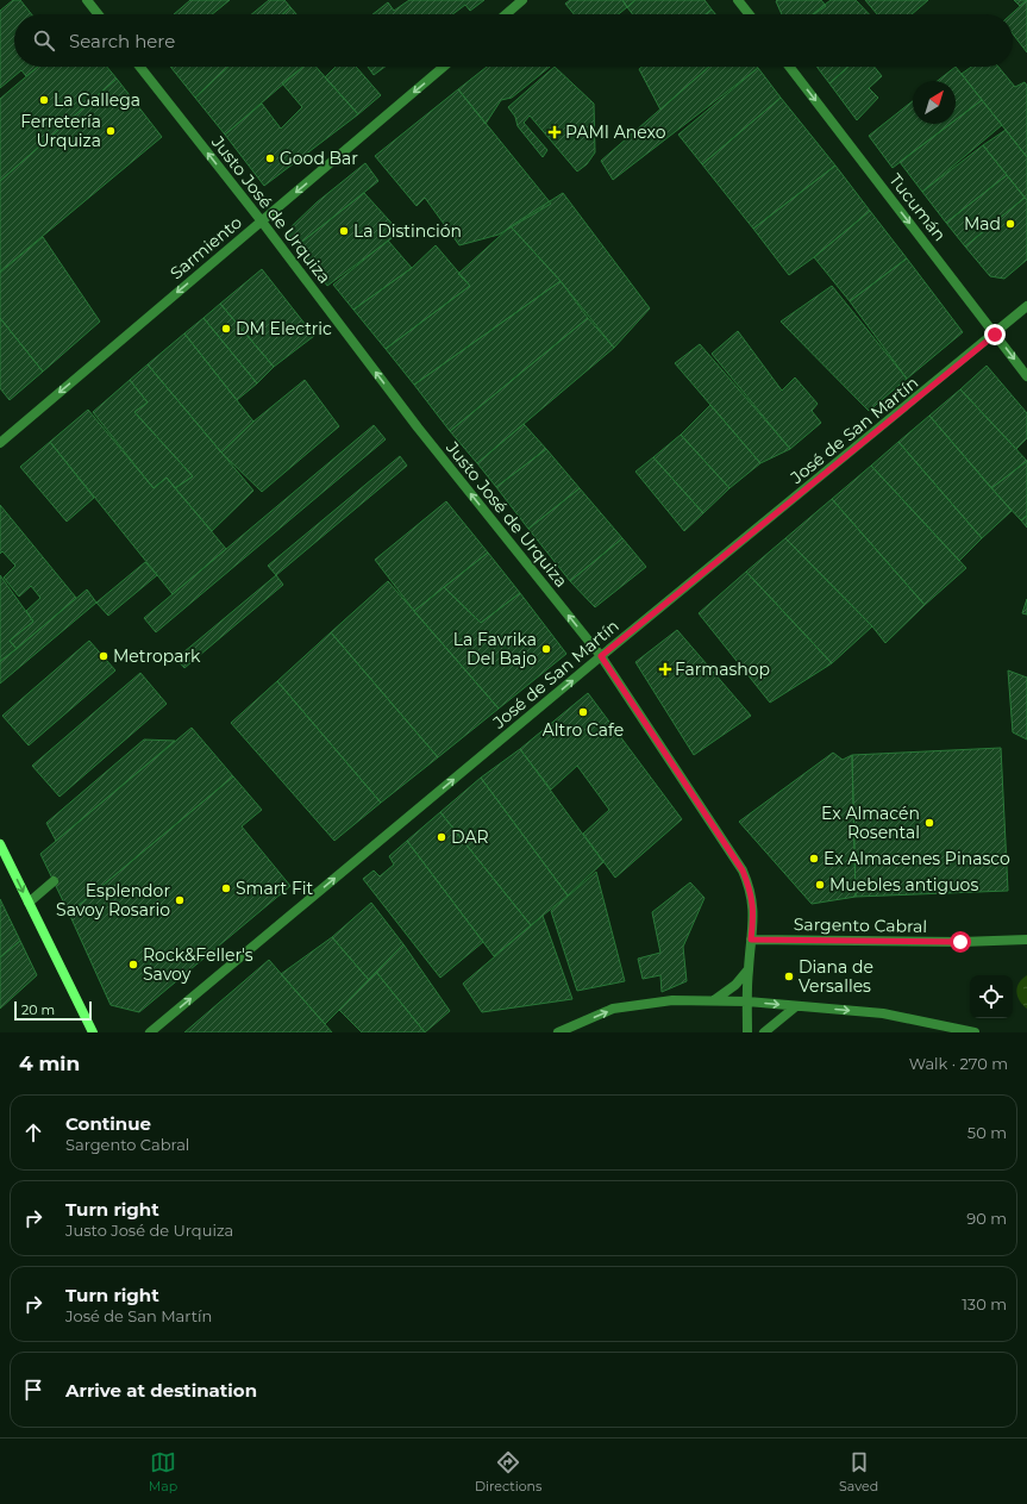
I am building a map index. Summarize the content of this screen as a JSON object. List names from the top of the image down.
{
  "streets": {
    "street": [
      "Tucumán",
      "Justo José de Urquiza",
      "Sarmiento",
      "José de San Martín",
      "Sargento Cabral"
    ]
  },
  "crossings": [
    ["Tucumán", "José de San Martín"],
    ["Justo José de Urquiza", "Sarmiento"],
    ["Justo José de Urquiza", "José de San Martín"],
    ["Justo José de Urquiza", "Sargento Cabral"]
  ],
  "one_way": [
    "Tucumán",
    "Justo José de Urquiza",
    "Sarmiento",
    "José de San Martín"
  ],
  "places": {
    "other": [
      "La Gallega",
      "Ferretería Urquiza",
      "Good Bar",
      "Mad",
      "La Distinción",
      "DM Electric",
      "La Favrika Del Bajo",
      "Metropark",
      "Altro Cafe",
      "Ex Almacén Rosental",
      "DAR",
      "Ex Almacenes Pinasco",
      "Muebles antiguos",
      "Smart Fit",
      "Esplendor Savoy Rosario",
      "Rock&Feller's Savoy",
      "Diana de Versalles"
    ],
    "health": ["PAMI Anexo", "Farmashop"]
  },
  "scale_bar": "20 m",
  "north": "top right",
  "page": {
    "search": "Search here",
    "scale": "20 m",
    "heading": ["4 min", "Walk · 270 m"],
    "list": [
      ["Continue", "Sargento Cabral", "50 m"],
      ["Turn right", "Justo José de Urquiza", "90 m"],
      ["Turn right", "José de San Martín", "130 m"],
      "Arrive at destination"
    ],
    "nav": ["Map", "Directions", "Saved"]
  }
}
